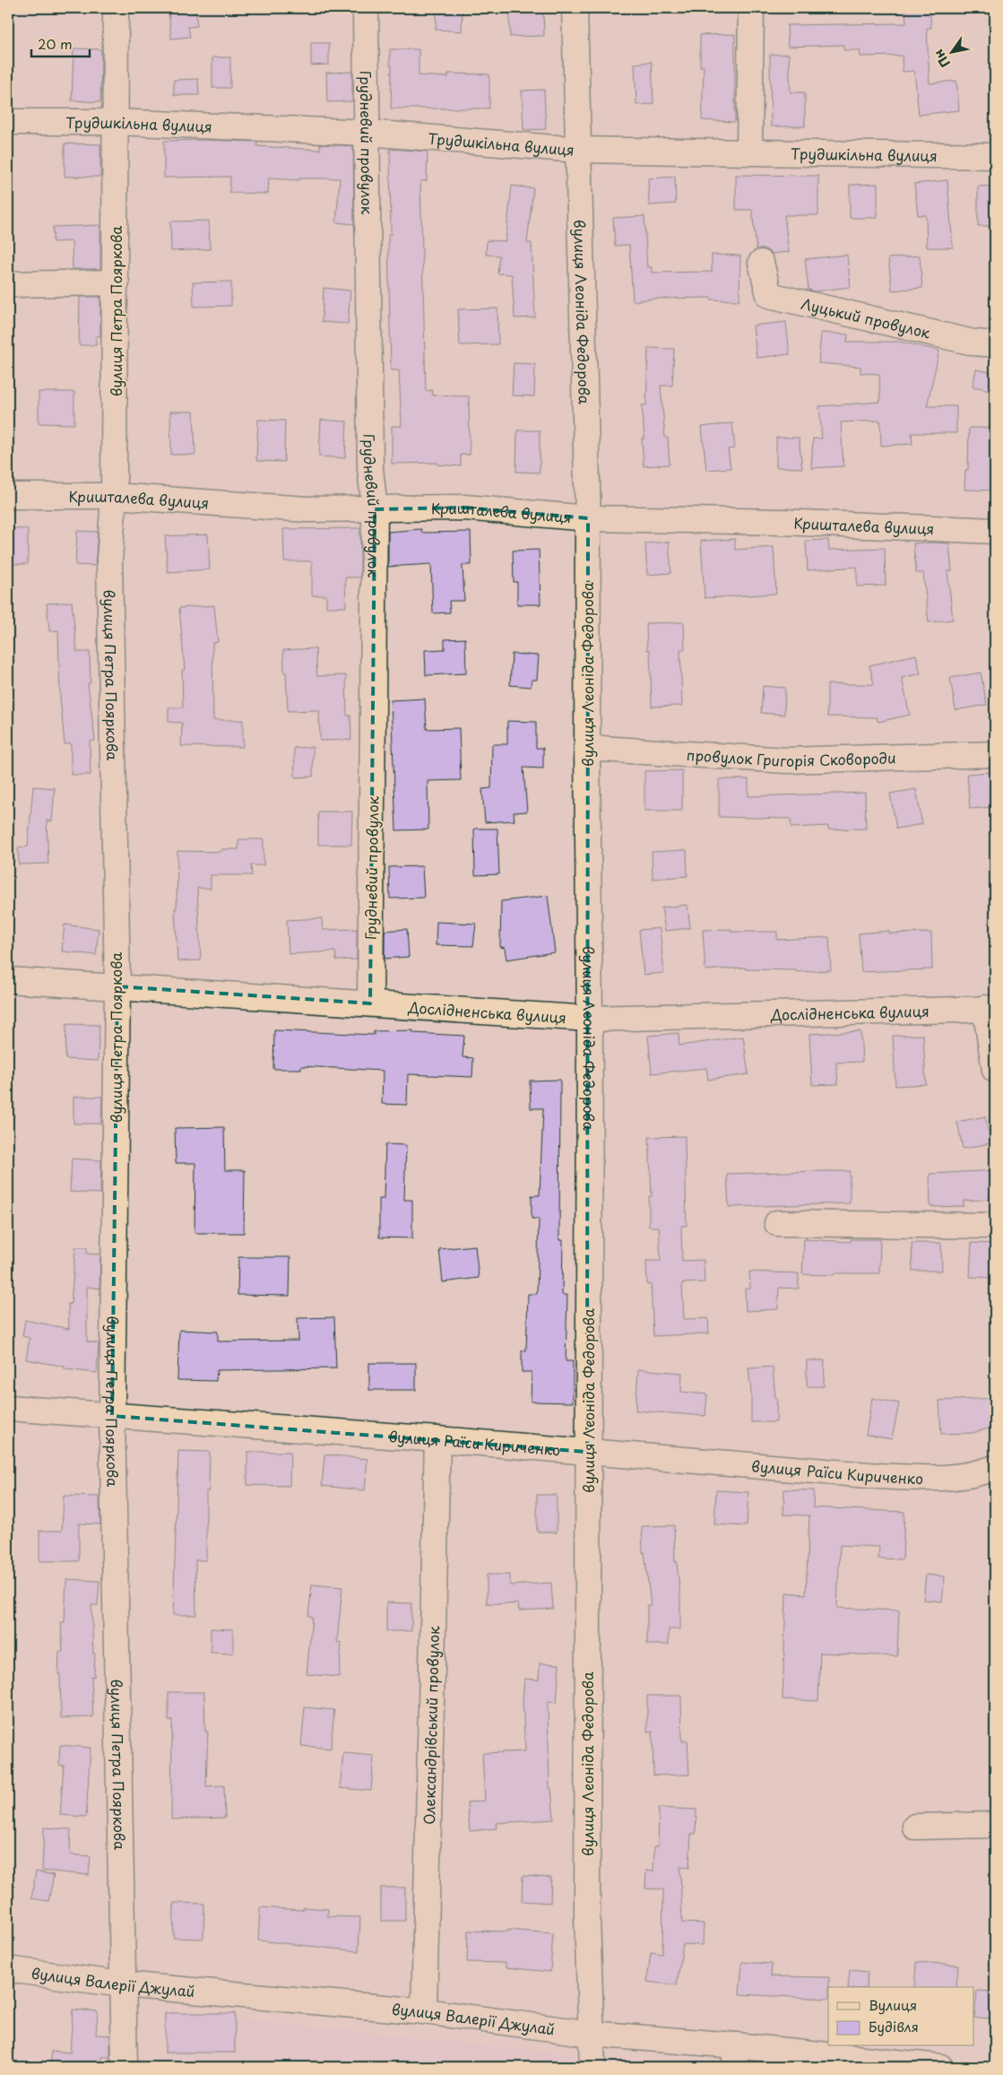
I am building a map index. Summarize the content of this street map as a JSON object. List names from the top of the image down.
{
  "streets": {
    "street": [
      "Трудшкільна вулиця",
      "Грудневий провулок",
      "вулиця Петра Пояркова",
      "вулиця Леоніда Федорова",
      "Луцький провулок",
      "Кришталева вулиця",
      "провулок Григорія Сковороди",
      "Дослідненська вулиця",
      "вулиця Раїси Кириченко",
      "Олександрівський провулок",
      "вулиця Валерії Джулай"
    ]
  },
  "crossings": [
    ["Трудшкільна вулиця", "Грудневий провулок"],
    ["Трудшкільна вулиця", "вулиця Петра Пояркова"],
    ["Трудшкільна вулиця", "вулиця Леоніда Федорова"],
    ["Грудневий провулок", "Кришталева вулиця"],
    ["Грудневий провулок", "Дослідненська вулиця"],
    ["вулиця Петра Пояркова", "Кришталева вулиця"],
    ["вулиця Петра Пояркова", "Дослідненська вулиця"],
    ["вулиця Петра Пояркова", "вулиця Раїси Кириченко"],
    ["вулиця Петра Пояркова", "вулиця Валерії Джулай"],
    ["вулиця Леоніда Федорова", "Кришталева вулиця"],
    ["вулиця Леоніда Федорова", "провулок Григорія Сковороди"],
    ["вулиця Леоніда Федорова", "Дослідненська вулиця"],
    ["вулиця Леоніда Федорова", "вулиця Раїси Кириченко"],
    ["вулиця Леоніда Федорова", "вулиця Валерії Джулай"],
    ["вулиця Раїси Кириченко", "Олександрівський провулок"],
    ["Олександрівський провулок", "вулиця Валерії Джулай"]
  ],
  "legend": ["Вулиця", "Будівля"],
  "scale_bar": "20 m",
  "north": "bottom left"
}
